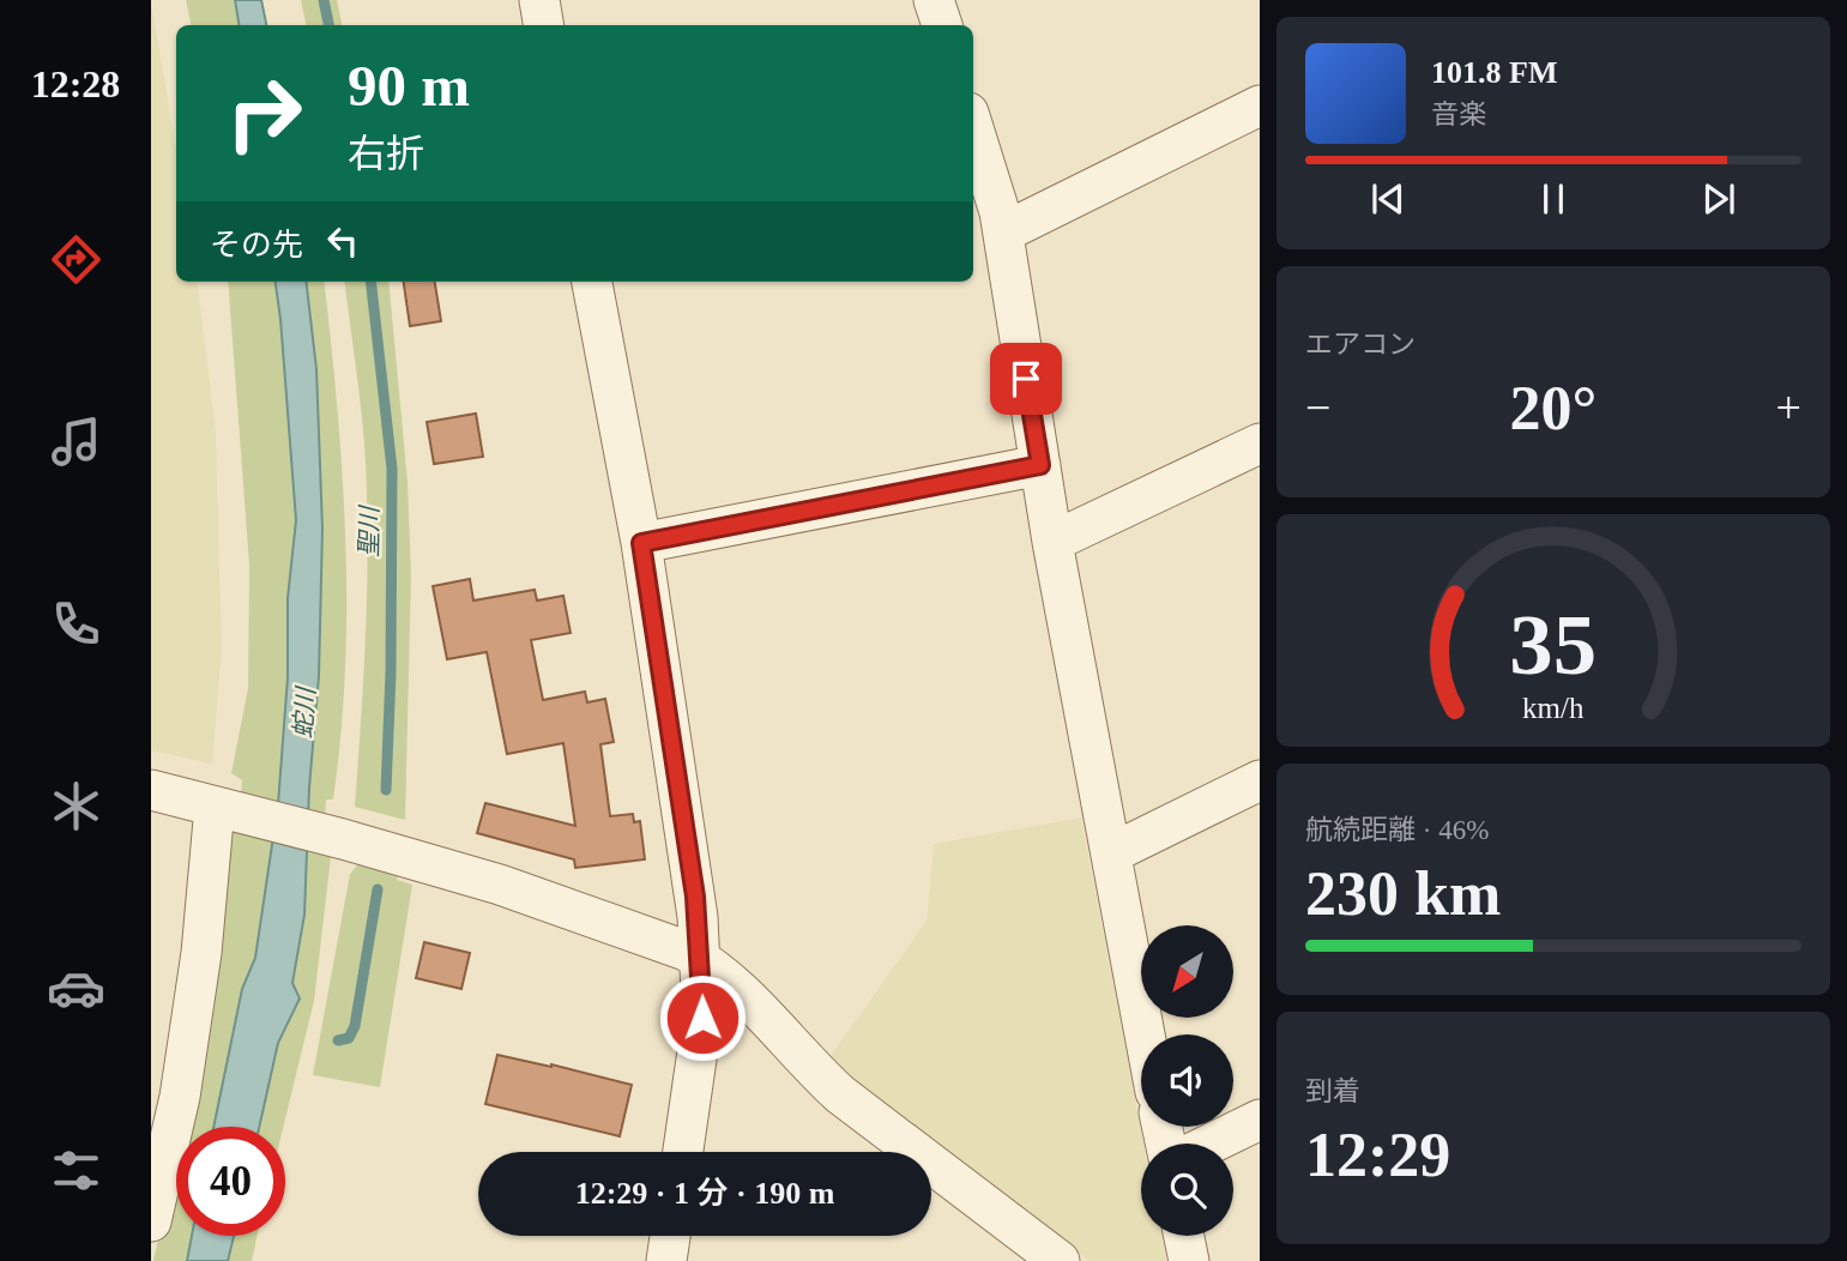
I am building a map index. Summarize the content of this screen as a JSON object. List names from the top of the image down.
{
  "water": ["聖川", "蛇川"],
  "north": "bottom left",
  "page": {
    "tabs": "12:28",
    "turn": ["90 m", "右折"],
    "song": ["101.8 FM", "音楽"],
    "then": "その先",
    "tile": [
      "エアコン",
      ["航続距離 · 46%", "230 km"],
      ["到着", "12:29"]
    ],
    "heat": ["−", "20°", "+"],
    "limit": "40",
    "trip": "12:29 · 1 分 · 190 m",
    "gauge": ["35", "km/h"]
  }
}
